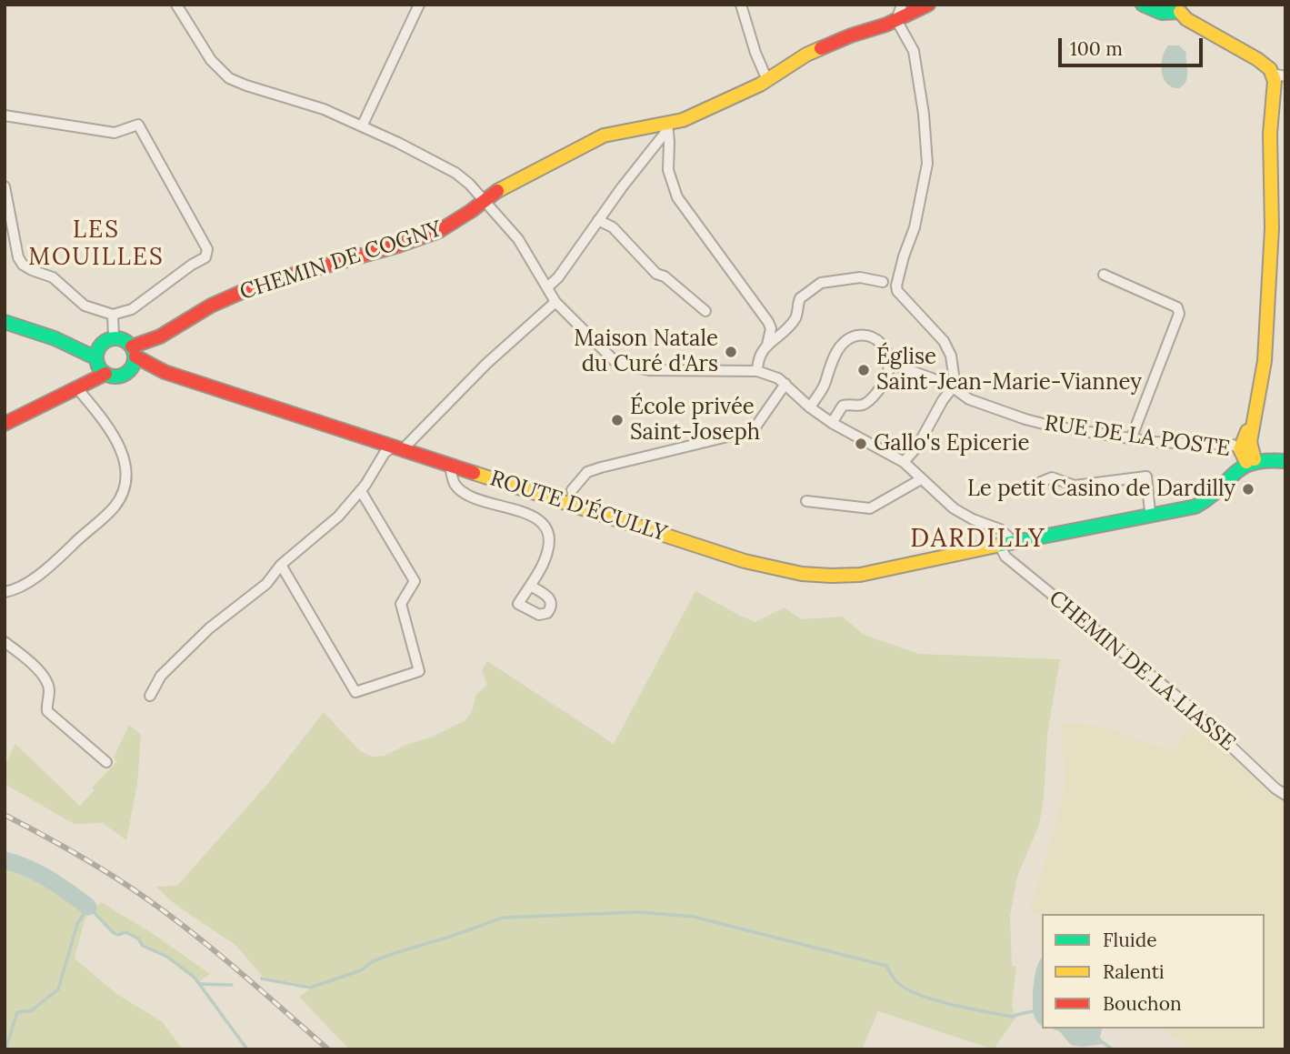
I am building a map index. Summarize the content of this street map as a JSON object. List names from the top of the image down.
{
  "streets": {
    "street": [
      "CHEMIN DE COGNY",
      "RUE DE LA POSTE",
      "ROUTE D'ÉCULLY",
      "CHEMIN DE LA LIASSE"
    ]
  },
  "crossings": [
    ["CHEMIN DE COGNY", "ROUTE D'ÉCULLY"],
    ["ROUTE D'ÉCULLY", "CHEMIN DE LA LIASSE"]
  ],
  "districts": ["LES MOUILLES", "DARDILLY"],
  "places": [
    "Maison Natale du Curé d'Ars",
    "Église Saint-Jean-Marie-Vianney",
    "École privée Saint-Joseph",
    "Gallo's Epicerie",
    "Le petit Casino de Dardilly"
  ],
  "legend": ["Fluide", "Ralenti", "Bouchon"],
  "scale_bar": "100 m"
}
